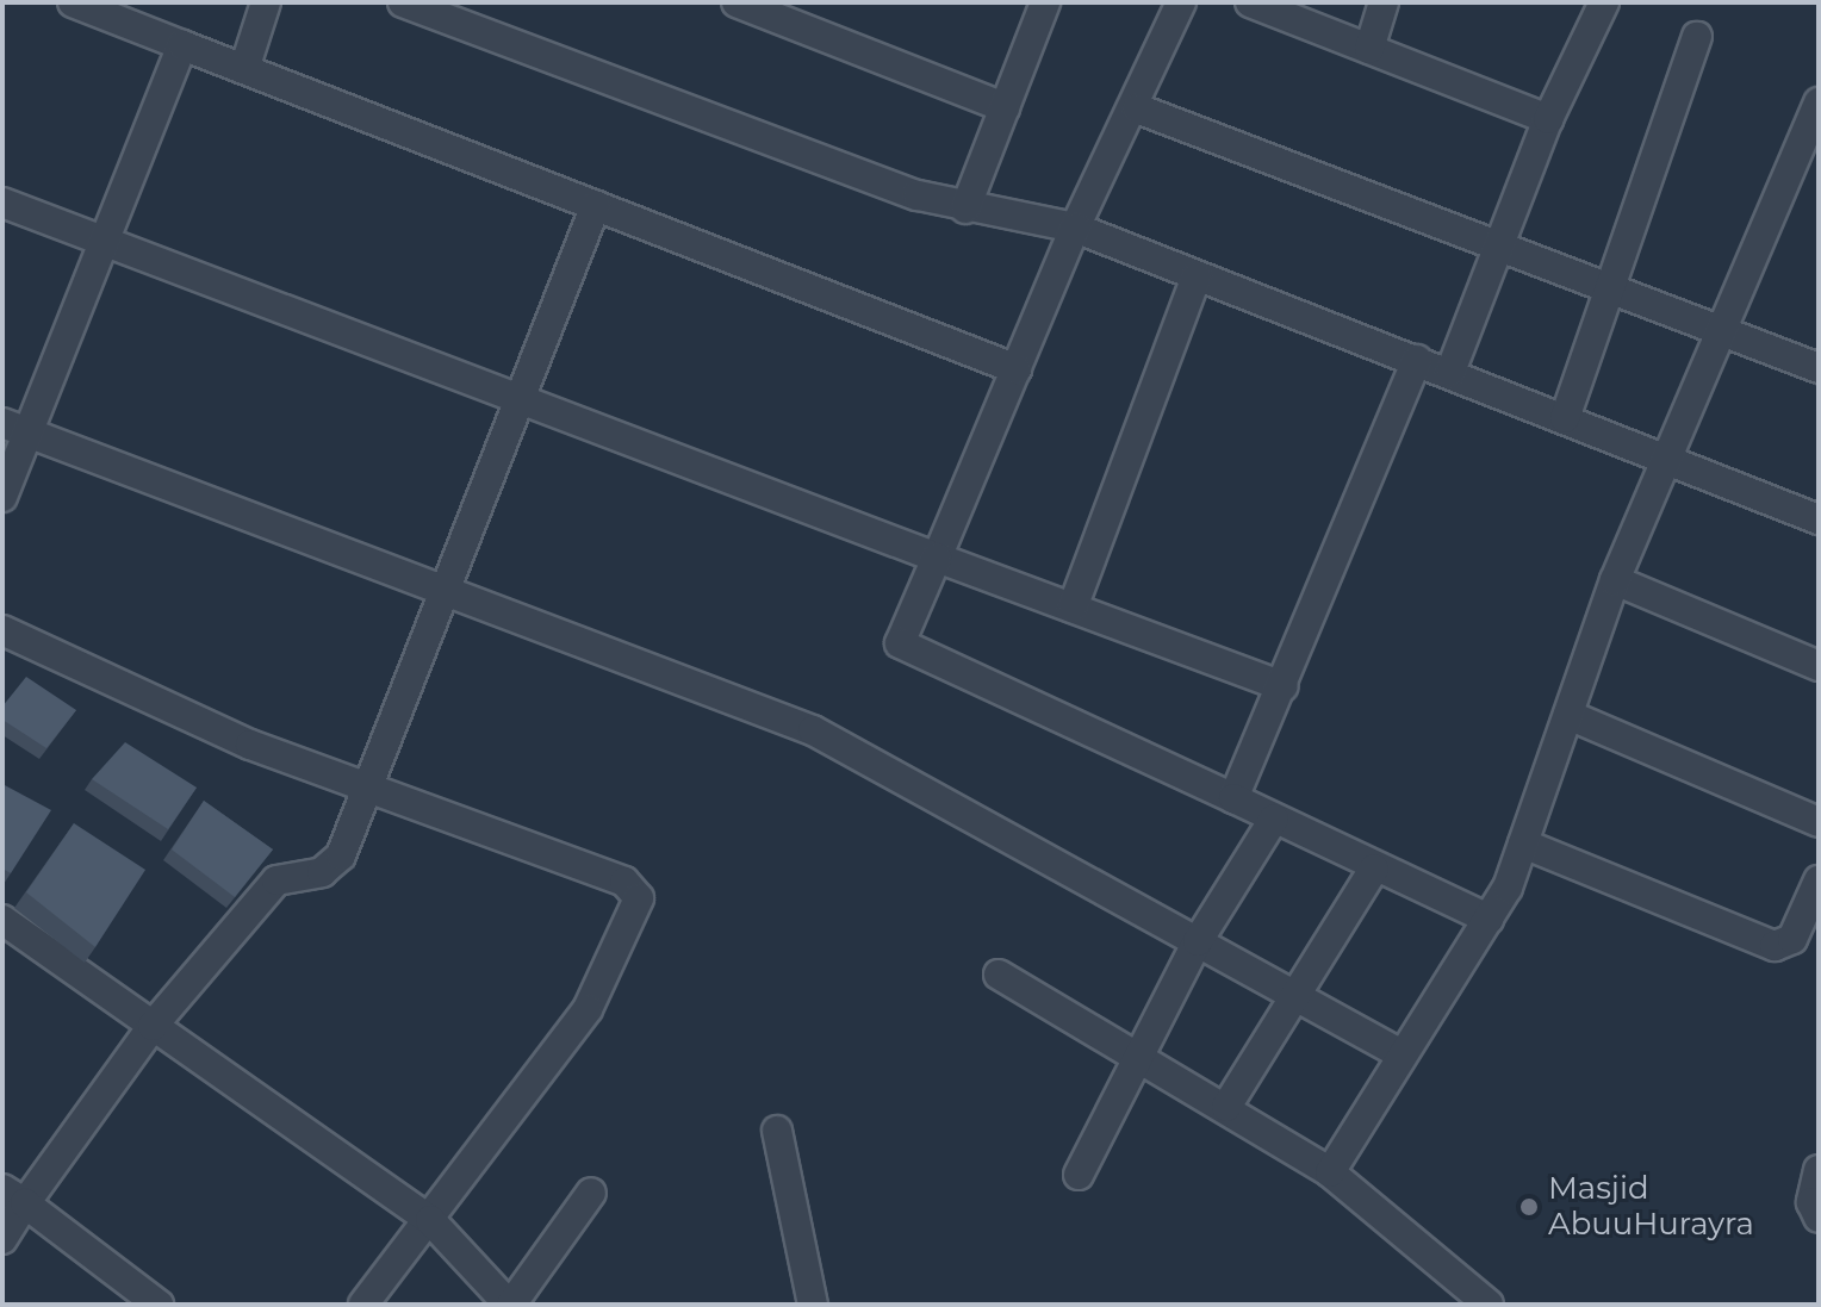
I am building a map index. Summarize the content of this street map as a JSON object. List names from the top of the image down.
{
  "places": ["Masjid AbuuHurayra"]
}
